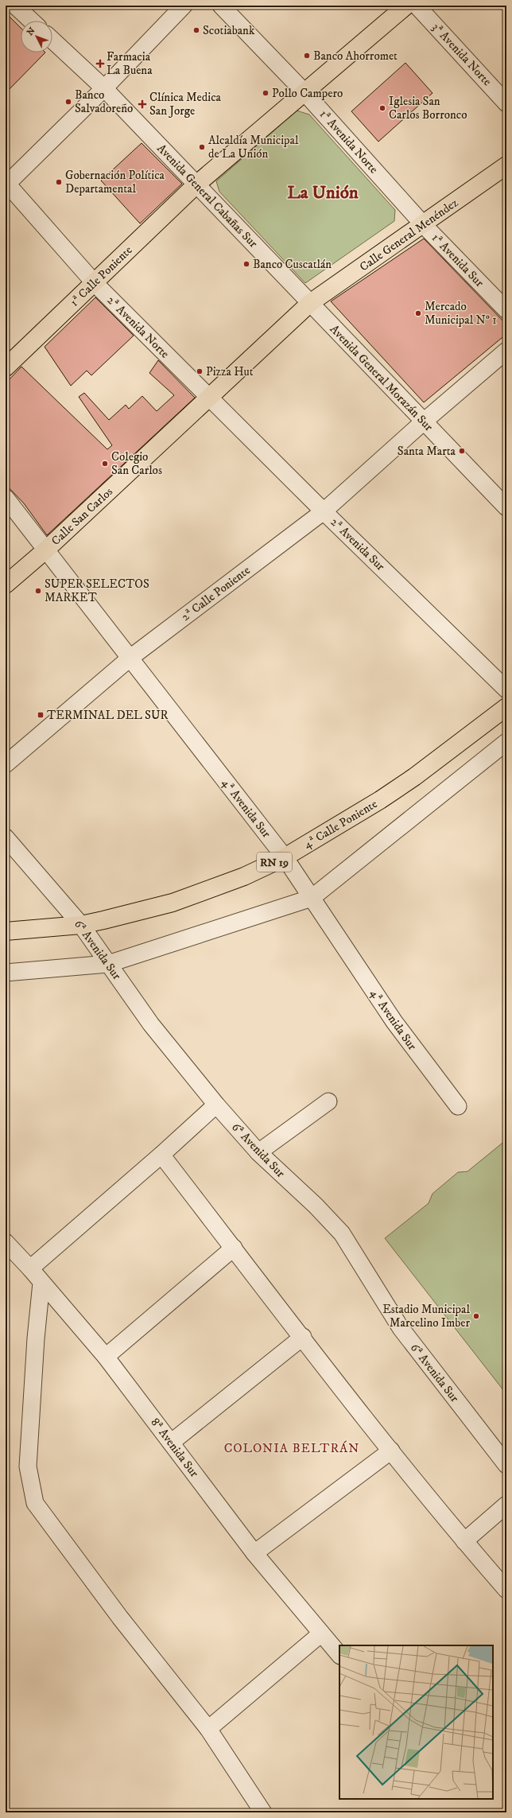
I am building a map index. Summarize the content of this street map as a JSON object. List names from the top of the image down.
{
  "streets": {
    "main road": [
      "Calle General Menéndez",
      "1ª Calle Poniente",
      "Calle San Carlos",
      "4ª Calle Poniente",
      "RN 19"
    ],
    "street": [
      "3ª Avenida Norte",
      "1ª Avenida Norte",
      "Avenida General Cabañas Sur",
      "1ª Avenida Sur",
      "2ª Avenida Norte",
      "Avenida General Morazán Sur",
      "2ª Avenida Sur",
      "2ª Calle Poniente",
      "4ª Avenida Sur",
      "6ª Avenida Sur",
      "8ª Avenida Sur"
    ]
  },
  "crossings": [
    ["1ª Avenida Norte", "Calle General Menéndez"],
    ["1ª Avenida Norte", "1ª Avenida Sur"],
    ["1ª Avenida Norte", "1ª Calle Poniente"],
    ["Avenida General Cabañas Sur", "Calle General Menéndez"],
    ["Avenida General Cabañas Sur", "1ª Calle Poniente"],
    ["Avenida General Cabañas Sur", "Avenida General Morazán Sur"],
    ["Avenida General Cabañas Sur", "Calle San Carlos"],
    ["Calle General Menéndez", "1ª Avenida Sur"],
    ["Calle General Menéndez", "Avenida General Morazán Sur"],
    ["Calle General Menéndez", "Calle San Carlos"],
    ["1ª Calle Poniente", "2ª Avenida Norte"],
    ["2ª Avenida Norte", "Calle San Carlos"],
    ["2ª Avenida Norte", "2ª Avenida Sur"],
    ["Avenida General Morazán Sur", "Calle San Carlos"],
    ["Avenida General Morazán Sur", "2ª Calle Poniente"],
    ["Calle San Carlos", "2ª Avenida Sur"],
    ["Calle San Carlos", "4ª Avenida Sur"],
    ["2ª Avenida Sur", "2ª Calle Poniente"],
    ["2ª Calle Poniente", "4ª Avenida Sur"],
    ["4ª Avenida Sur", "4ª Calle Poniente"],
    ["4ª Calle Poniente", "6ª Avenida Sur"]
  ],
  "districts": ["La Unión", "COLONIA BELTRÁN"],
  "places": {
    "other": [
      "Scotiabank",
      "Banco Ahorromet",
      "Pollo Campero",
      "Banco Salvadoreño",
      "Iglesia San Carlos Borronco",
      "Alcaldía Municipal de La Unión",
      "Gobernación Política Departamental",
      "Banco Cuscatlán",
      "Mercado Municipal Nº 1",
      "Pizza Hut",
      "Santa Marta",
      "Colegio San Carlos",
      "SUPER SELECTOS MARKET",
      "Estadio Municipal Marcelino Imber"
    ],
    "health": ["Farmacia La Buena", "Clínica Medica San Jorge"],
    "transit": ["TERMINAL DEL SUR"]
  },
  "north": "top left"
}
